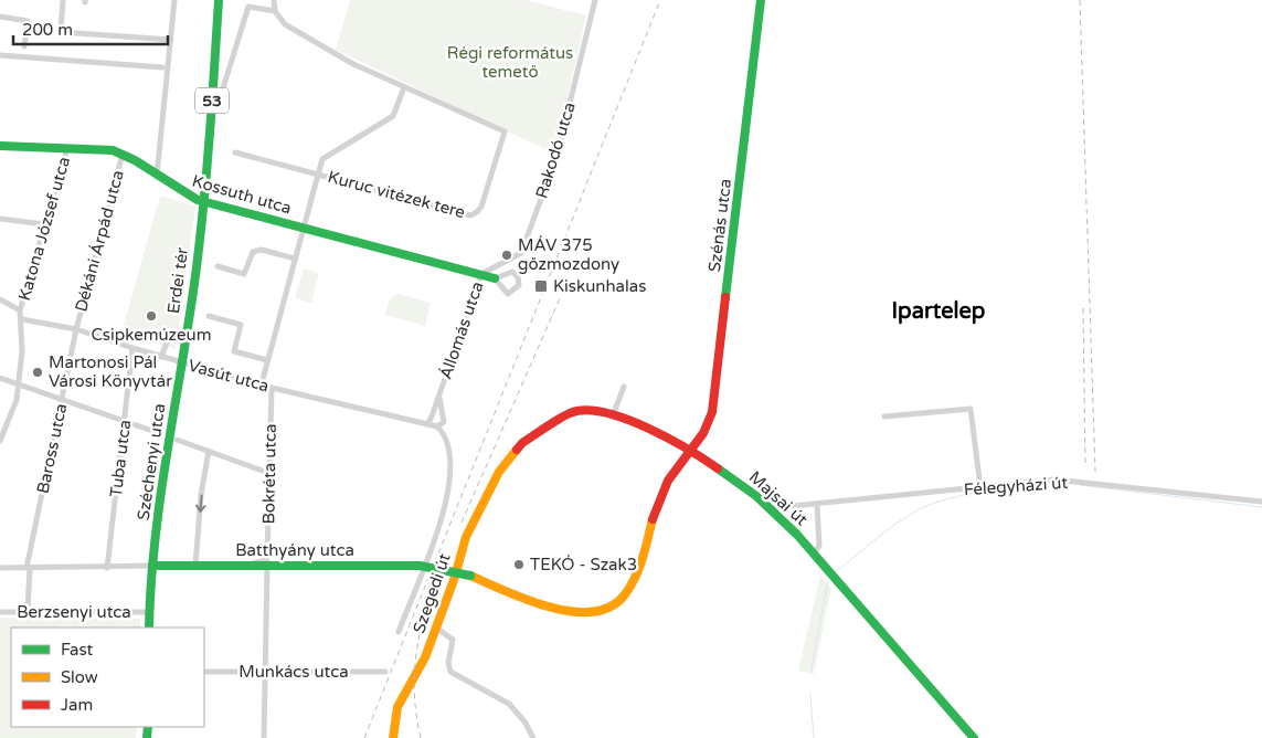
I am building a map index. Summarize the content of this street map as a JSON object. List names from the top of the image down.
{
  "streets": {
    "main road": [
      "53",
      "Kossuth utca",
      "Szénás utca",
      "Erdei tér",
      "Széchenyi utca",
      "Majsai út",
      "Batthyány utca",
      "Szegedi út"
    ],
    "street": [
      "Rakodó utca",
      "Kuruc vitézek tere",
      "Katona József utca",
      "Dékáni Árpád utca",
      "Állomás utca",
      "Vasút utca",
      "Baross utca",
      "Tuba utca",
      "Bokréta utca",
      "Félegyházi út",
      "Berzsenyi utca",
      "Munkács utca"
    ]
  },
  "crossings": [
    ["53", "Kossuth utca"],
    ["53", "Erdei tér"],
    ["53", "Széchenyi utca"],
    ["53", "Batthyány utca"],
    ["53", "Berzsenyi utca"],
    ["Rakodó utca", "Kossuth utca"],
    ["Rakodó utca", "Állomás utca"],
    ["Kossuth utca", "Kuruc vitézek tere"],
    ["Kossuth utca", "Katona József utca"],
    ["Kossuth utca", "Dékáni Árpád utca"],
    ["Kossuth utca", "Erdei tér"],
    ["Kossuth utca", "Állomás utca"],
    ["Szénás utca", "Majsai út"],
    ["Dékáni Árpád utca", "Vasút utca"],
    ["Dékáni Árpád utca", "Baross utca"],
    ["Erdei tér", "Vasút utca"],
    ["Erdei tér", "Széchenyi utca"],
    ["Állomás utca", "Vasút utca"],
    ["Vasút utca", "Baross utca"],
    ["Vasút utca", "Tuba utca"],
    ["Vasút utca", "Széchenyi utca"],
    ["Vasút utca", "Bokréta utca"],
    ["Baross utca", "Batthyány utca"],
    ["Baross utca", "Berzsenyi utca"],
    ["Tuba utca", "Batthyány utca"],
    ["Széchenyi utca", "Batthyány utca"],
    ["Bokréta utca", "Batthyány utca"],
    ["Bokréta utca", "Munkács utca"],
    ["Félegyházi út", "Majsai út"],
    ["Majsai út", "Szegedi út"]
  ],
  "districts": ["Ipartelep"],
  "parks": ["Régi református temető"],
  "places": {
    "other": [
      "MÁV 375 gőzmozdony",
      "Csipkemúzeum",
      "Martonosi Pál Városi Könyvtár",
      "TEKÓ - Szak3"
    ],
    "transit": ["Kiskunhalas"]
  },
  "legend": ["Fast", "Slow", "Jam"],
  "scale_bar": "200 m"
}
